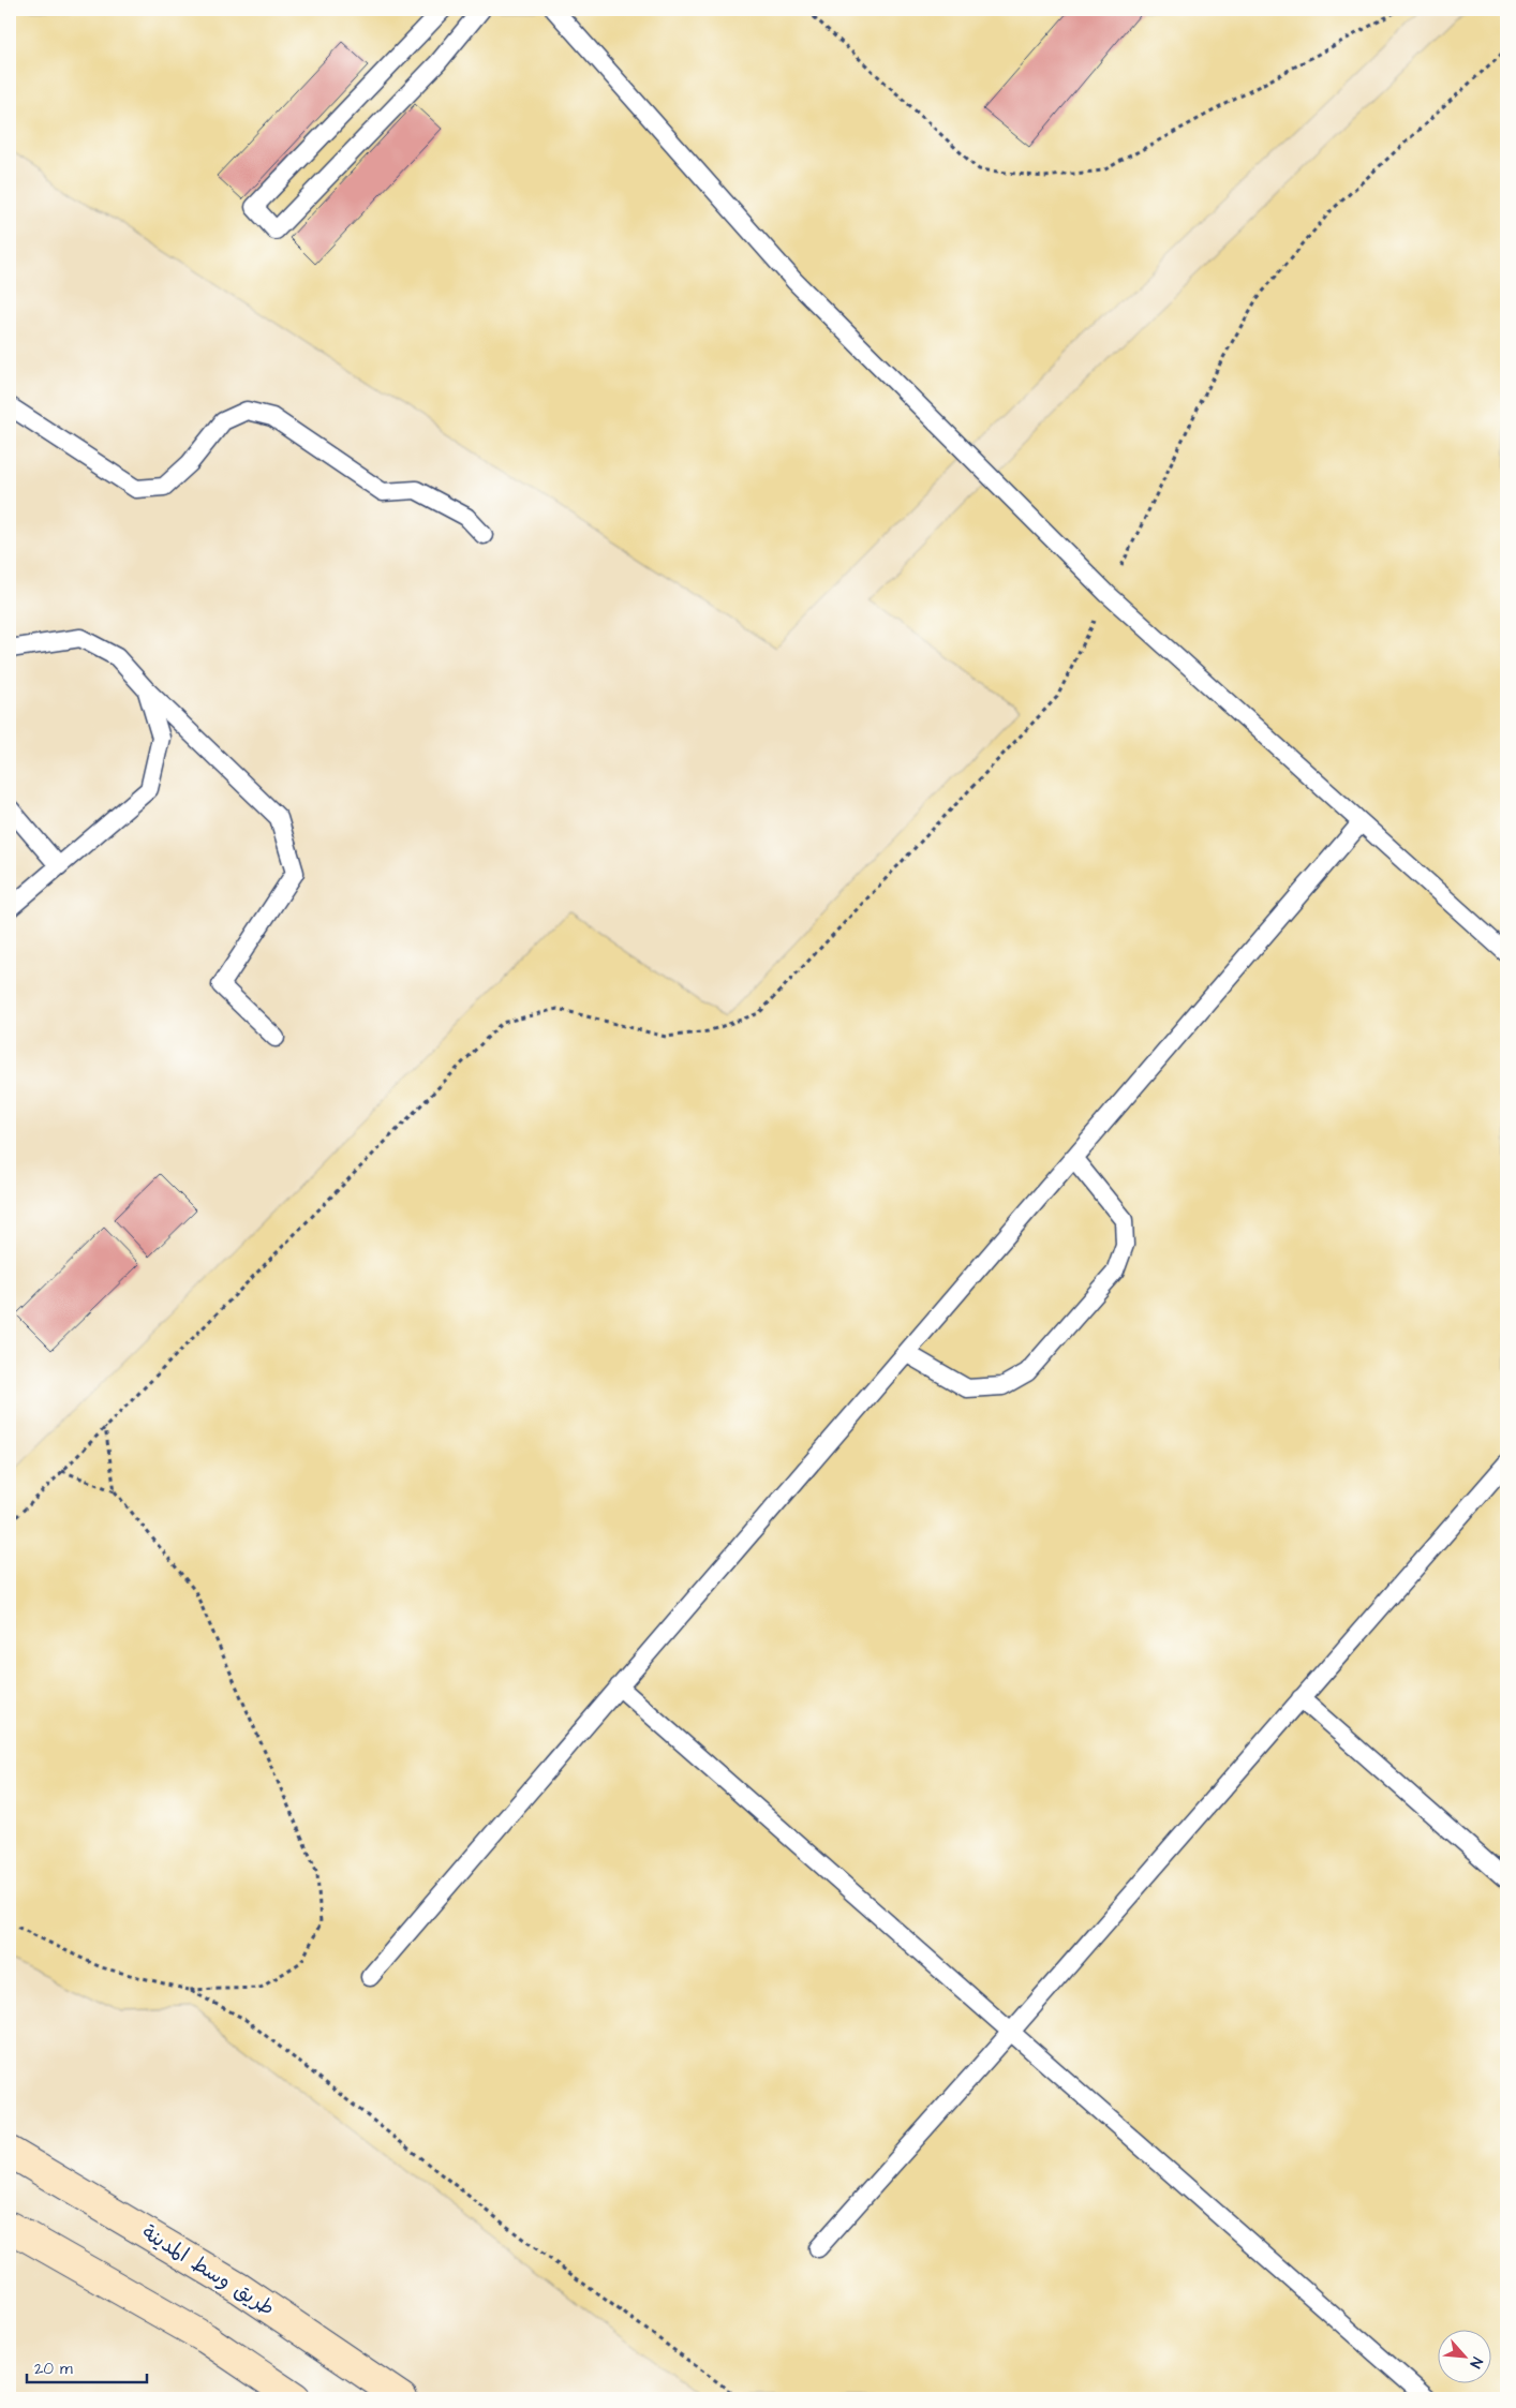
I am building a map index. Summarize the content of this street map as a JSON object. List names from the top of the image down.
{
  "streets": {
    "main road": ["طريق وسط المدينة"]
  },
  "scale_bar": "20 m",
  "north": "bottom right"
}
